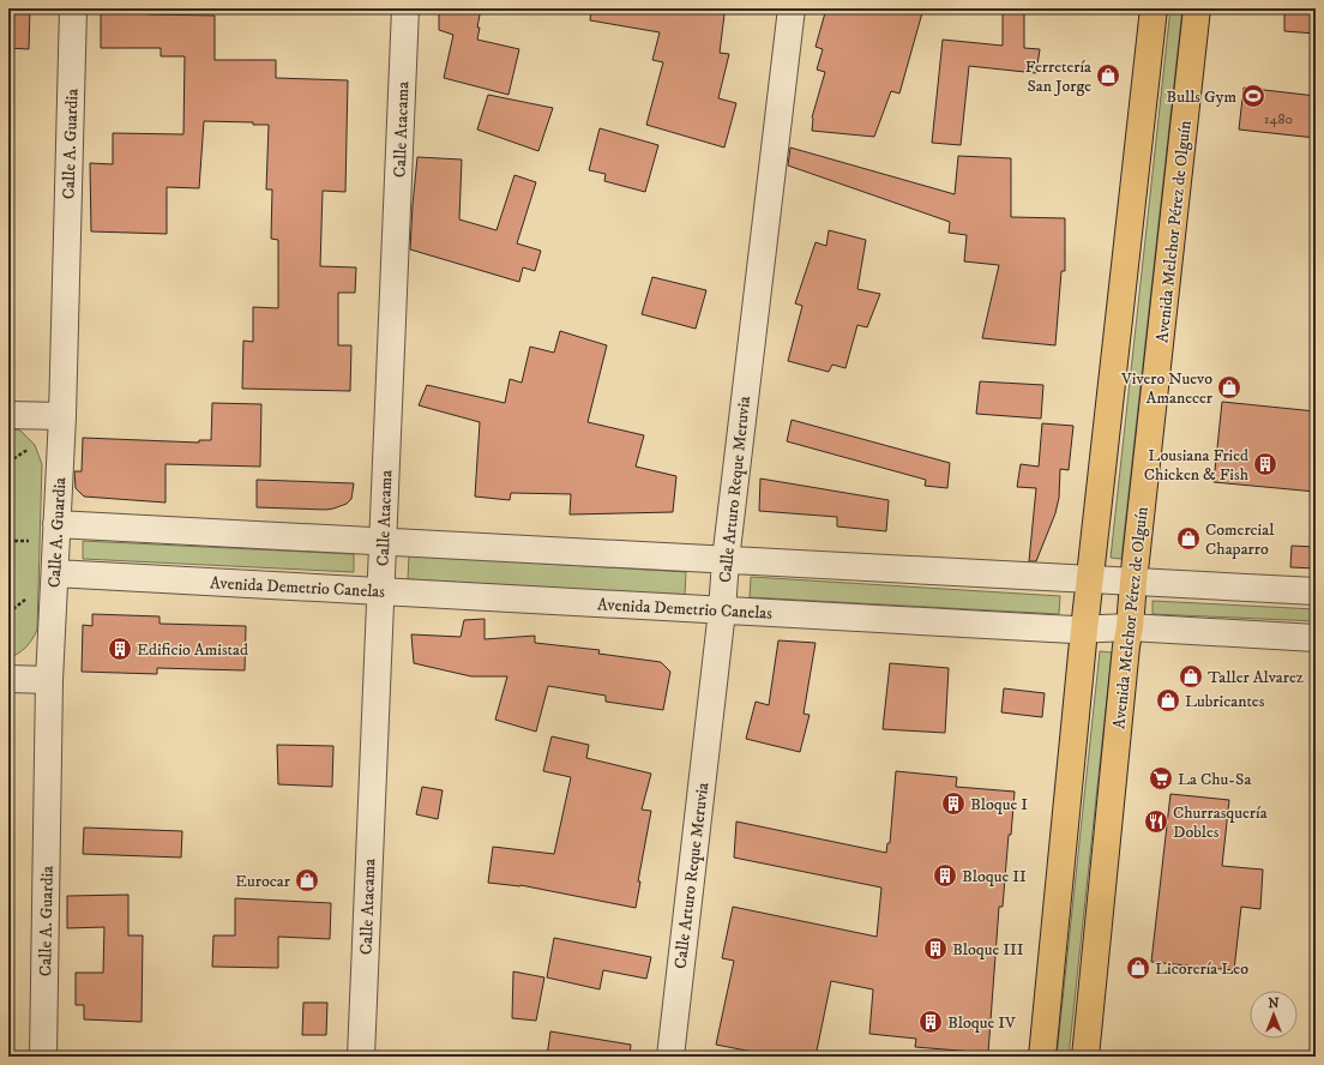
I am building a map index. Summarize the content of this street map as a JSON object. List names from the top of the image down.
{
  "streets": {
    "highway": ["Avenida Melchor Pérez de Olguín"],
    "street": [
      "Calle Atacama",
      "Calle A. Guardia",
      "Calle Arturo Reque Meruvia",
      "Avenida Demetrio Canelas"
    ]
  },
  "crossings": [
    ["Calle Atacama", "Avenida Demetrio Canelas"],
    ["Calle A. Guardia", "Avenida Demetrio Canelas"],
    ["Avenida Melchor Pérez de Olguín", "Avenida Demetrio Canelas"],
    ["Calle Arturo Reque Meruvia", "Avenida Demetrio Canelas"]
  ],
  "places": {
    "shop": [
      "Ferretería San Jorge",
      "Vivero Nuevo Amanecer",
      "Comercial Chaparro",
      "Taller Alvarez",
      "Lubricantes",
      "Eurocar",
      "Licorería Leo"
    ],
    "sports": ["Bulls Gym"],
    "building": [
      "Lousiana Fried Chicken & Fish",
      "Edificio Amistad",
      "Bloque I",
      "Bloque II",
      "Bloque III",
      "Bloque IV"
    ],
    "supermarket": ["La Chu-Sa"],
    "restaurant": ["Churrasquería Dobles"]
  },
  "house_numbers": ["1480"],
  "north": "top"
}
